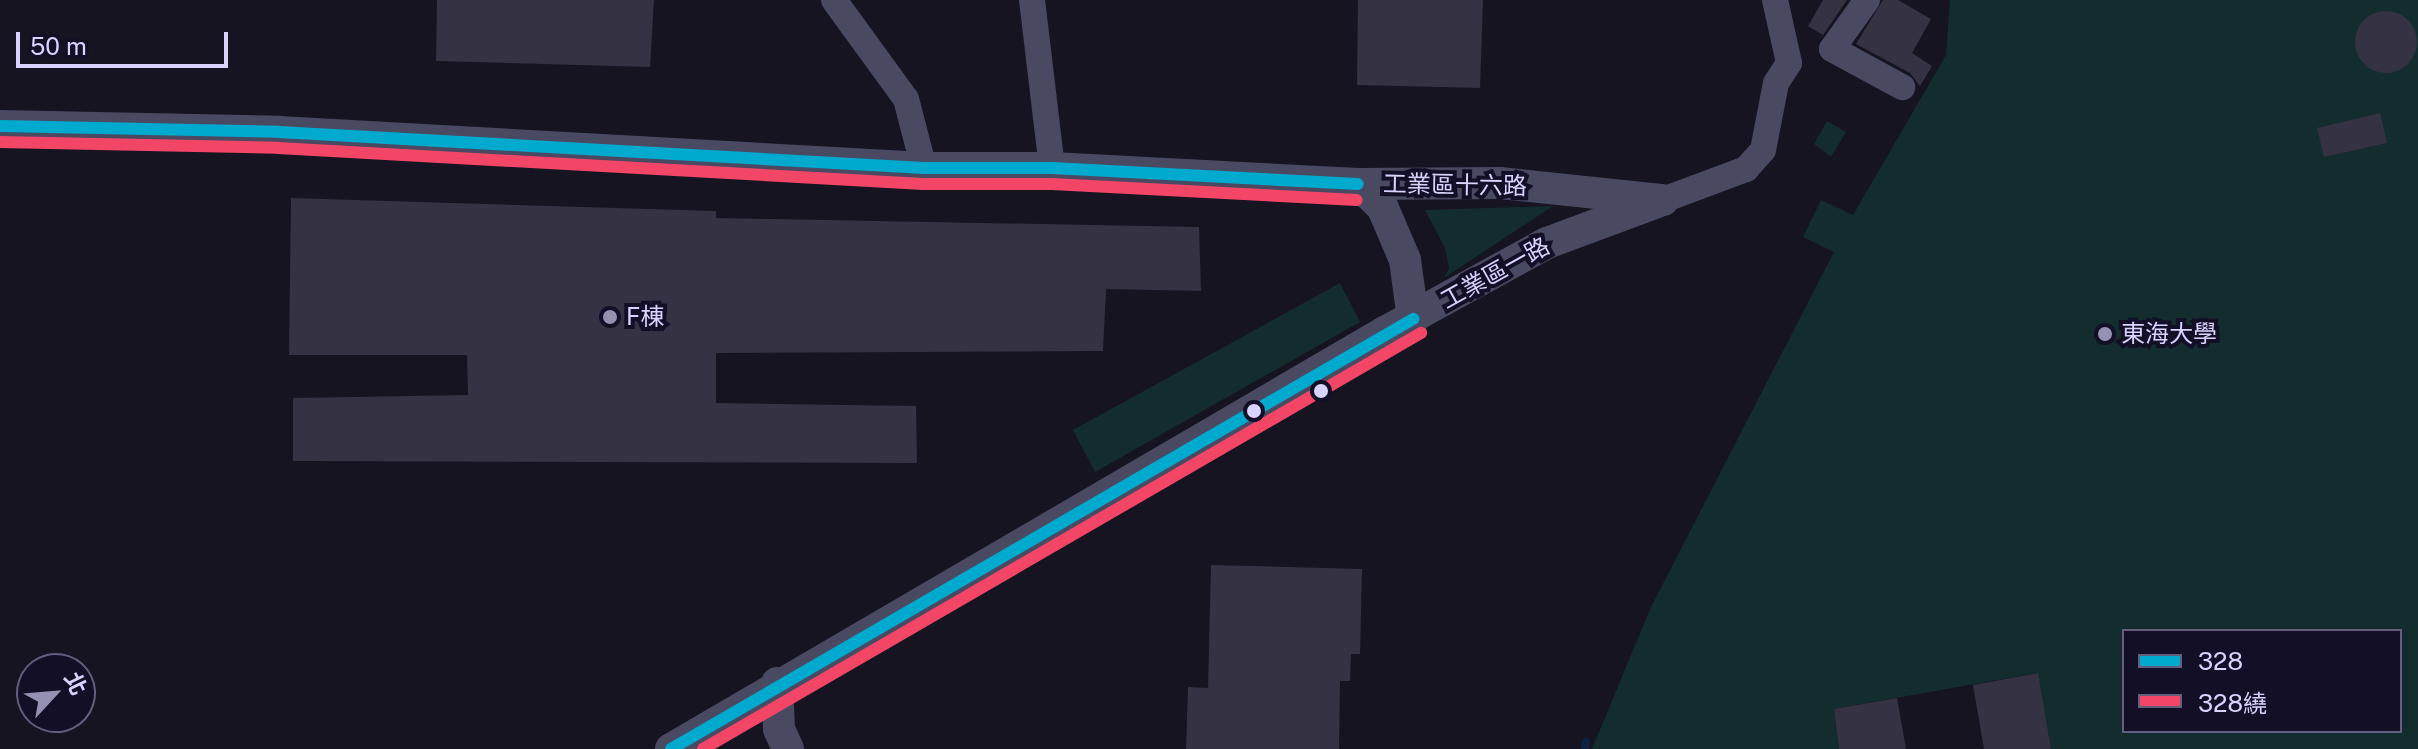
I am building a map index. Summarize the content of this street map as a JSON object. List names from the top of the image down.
{
  "streets": {
    "street": ["工業區十六路", "工業區一路"]
  },
  "crossings": [
    ["工業區十六路", "工業區一路"]
  ],
  "places": ["F棟", "東海大學"],
  "lines": ["transit line 328", "transit line 328繞"],
  "legend": ["328", "328繞"],
  "scale_bar": "50 m",
  "north": "top right"
}
